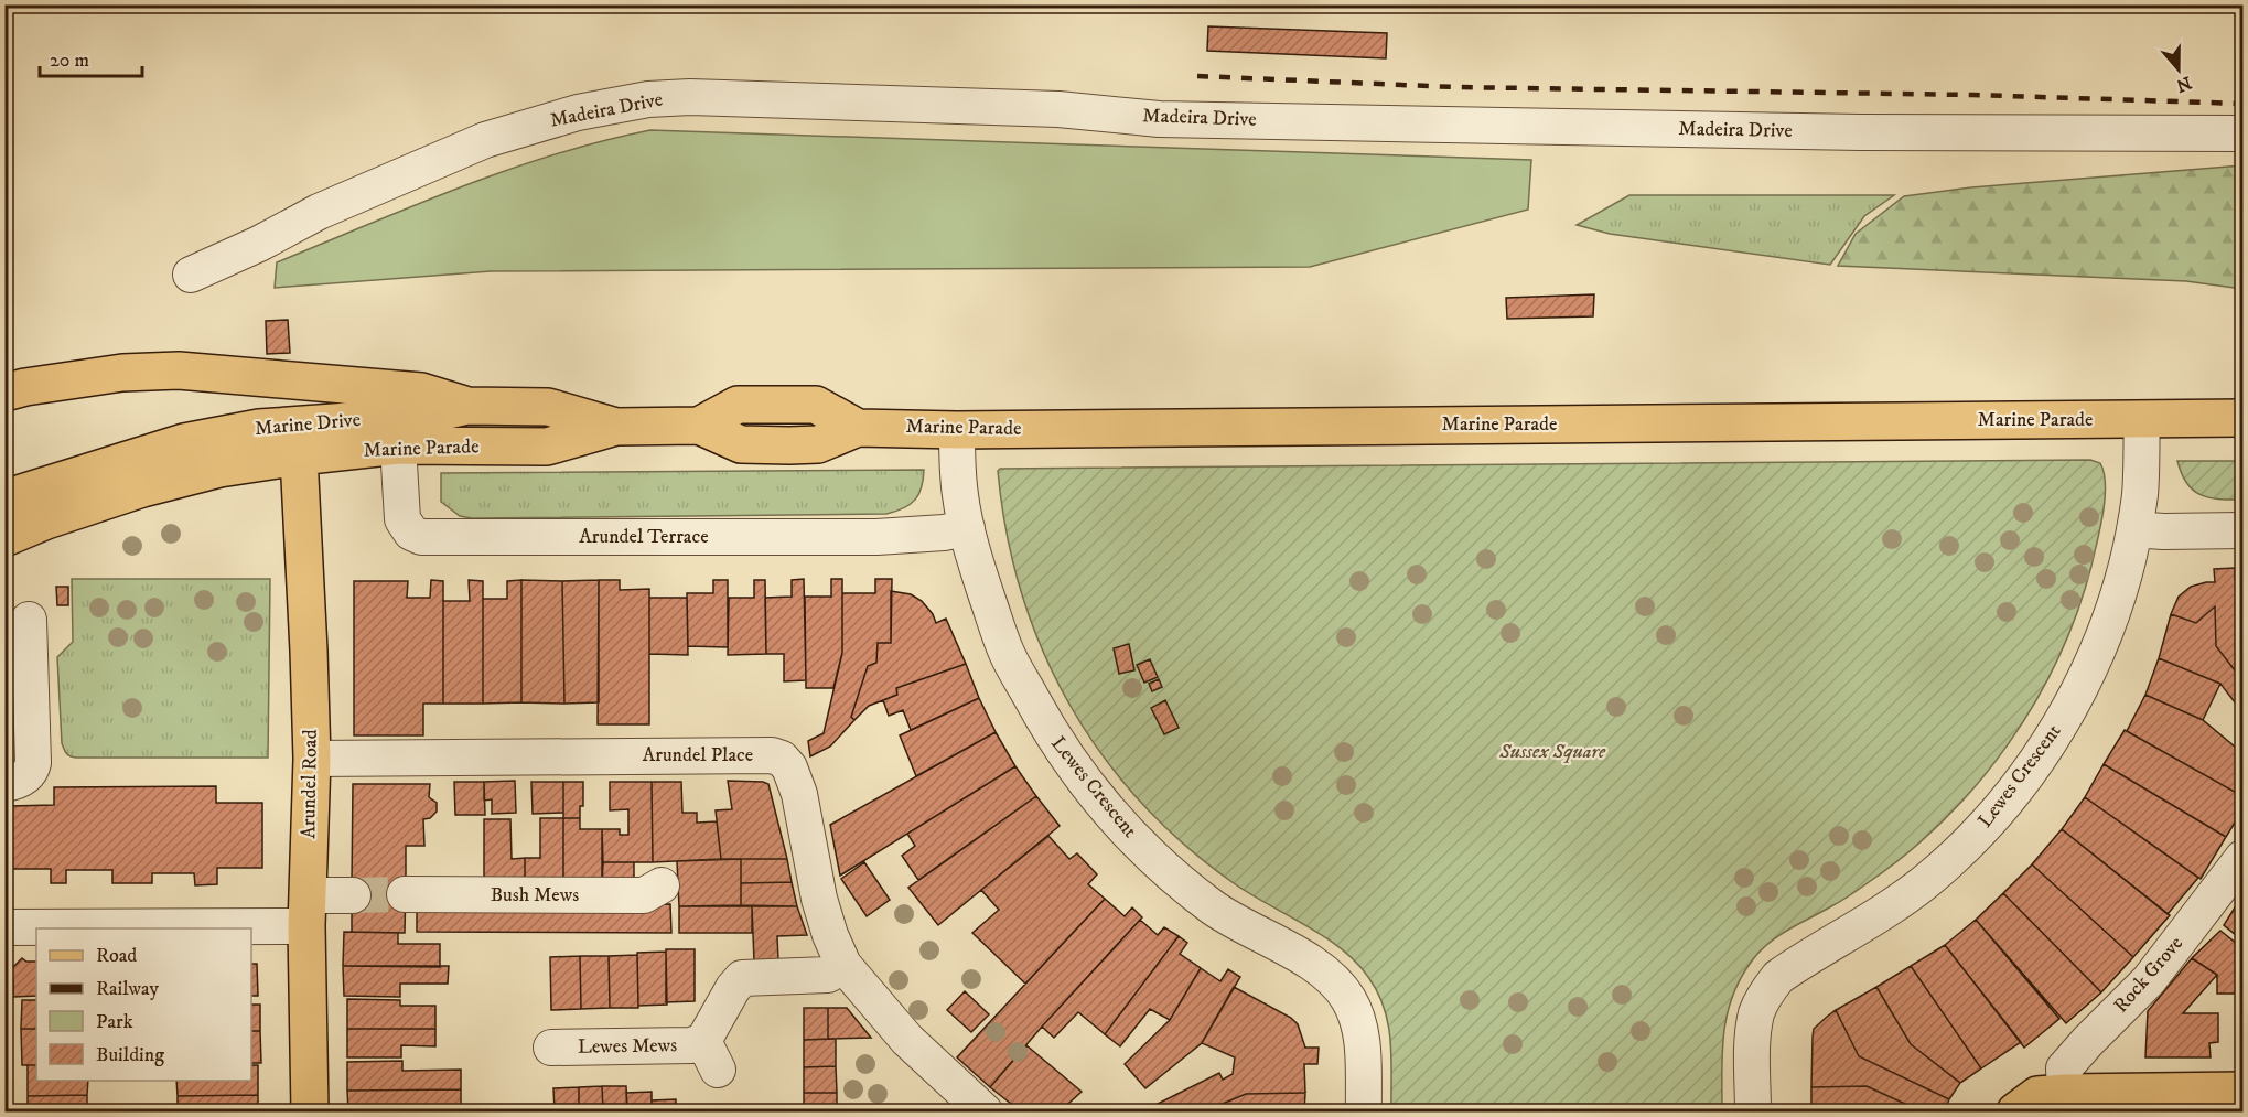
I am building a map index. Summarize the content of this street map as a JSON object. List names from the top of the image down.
{
  "streets": {
    "main road": ["Marine Parade", "Marine Drive", "Arundel Road"],
    "street": [
      "Madeira Drive",
      "Arundel Terrace",
      "Arundel Place",
      "Lewes Crescent",
      "Bush Mews",
      "Rock Grove",
      "Lewes Mews"
    ]
  },
  "crossings": [
    ["Marine Parade", "Marine Drive"],
    ["Marine Parade", "Arundel Terrace"],
    ["Marine Parade", "Lewes Crescent"],
    ["Marine Parade", "Arundel Road"],
    ["Marine Drive", "Arundel Road"],
    ["Arundel Terrace", "Lewes Crescent"],
    ["Arundel Place", "Arundel Road"],
    ["Arundel Place", "Lewes Mews"]
  ],
  "parks": ["Sussex Square"],
  "legend": [
    "Road",
    "Railway",
    "Park",
    "Building"
  ],
  "scale_bar": "20 m",
  "north": "bottom"
}
